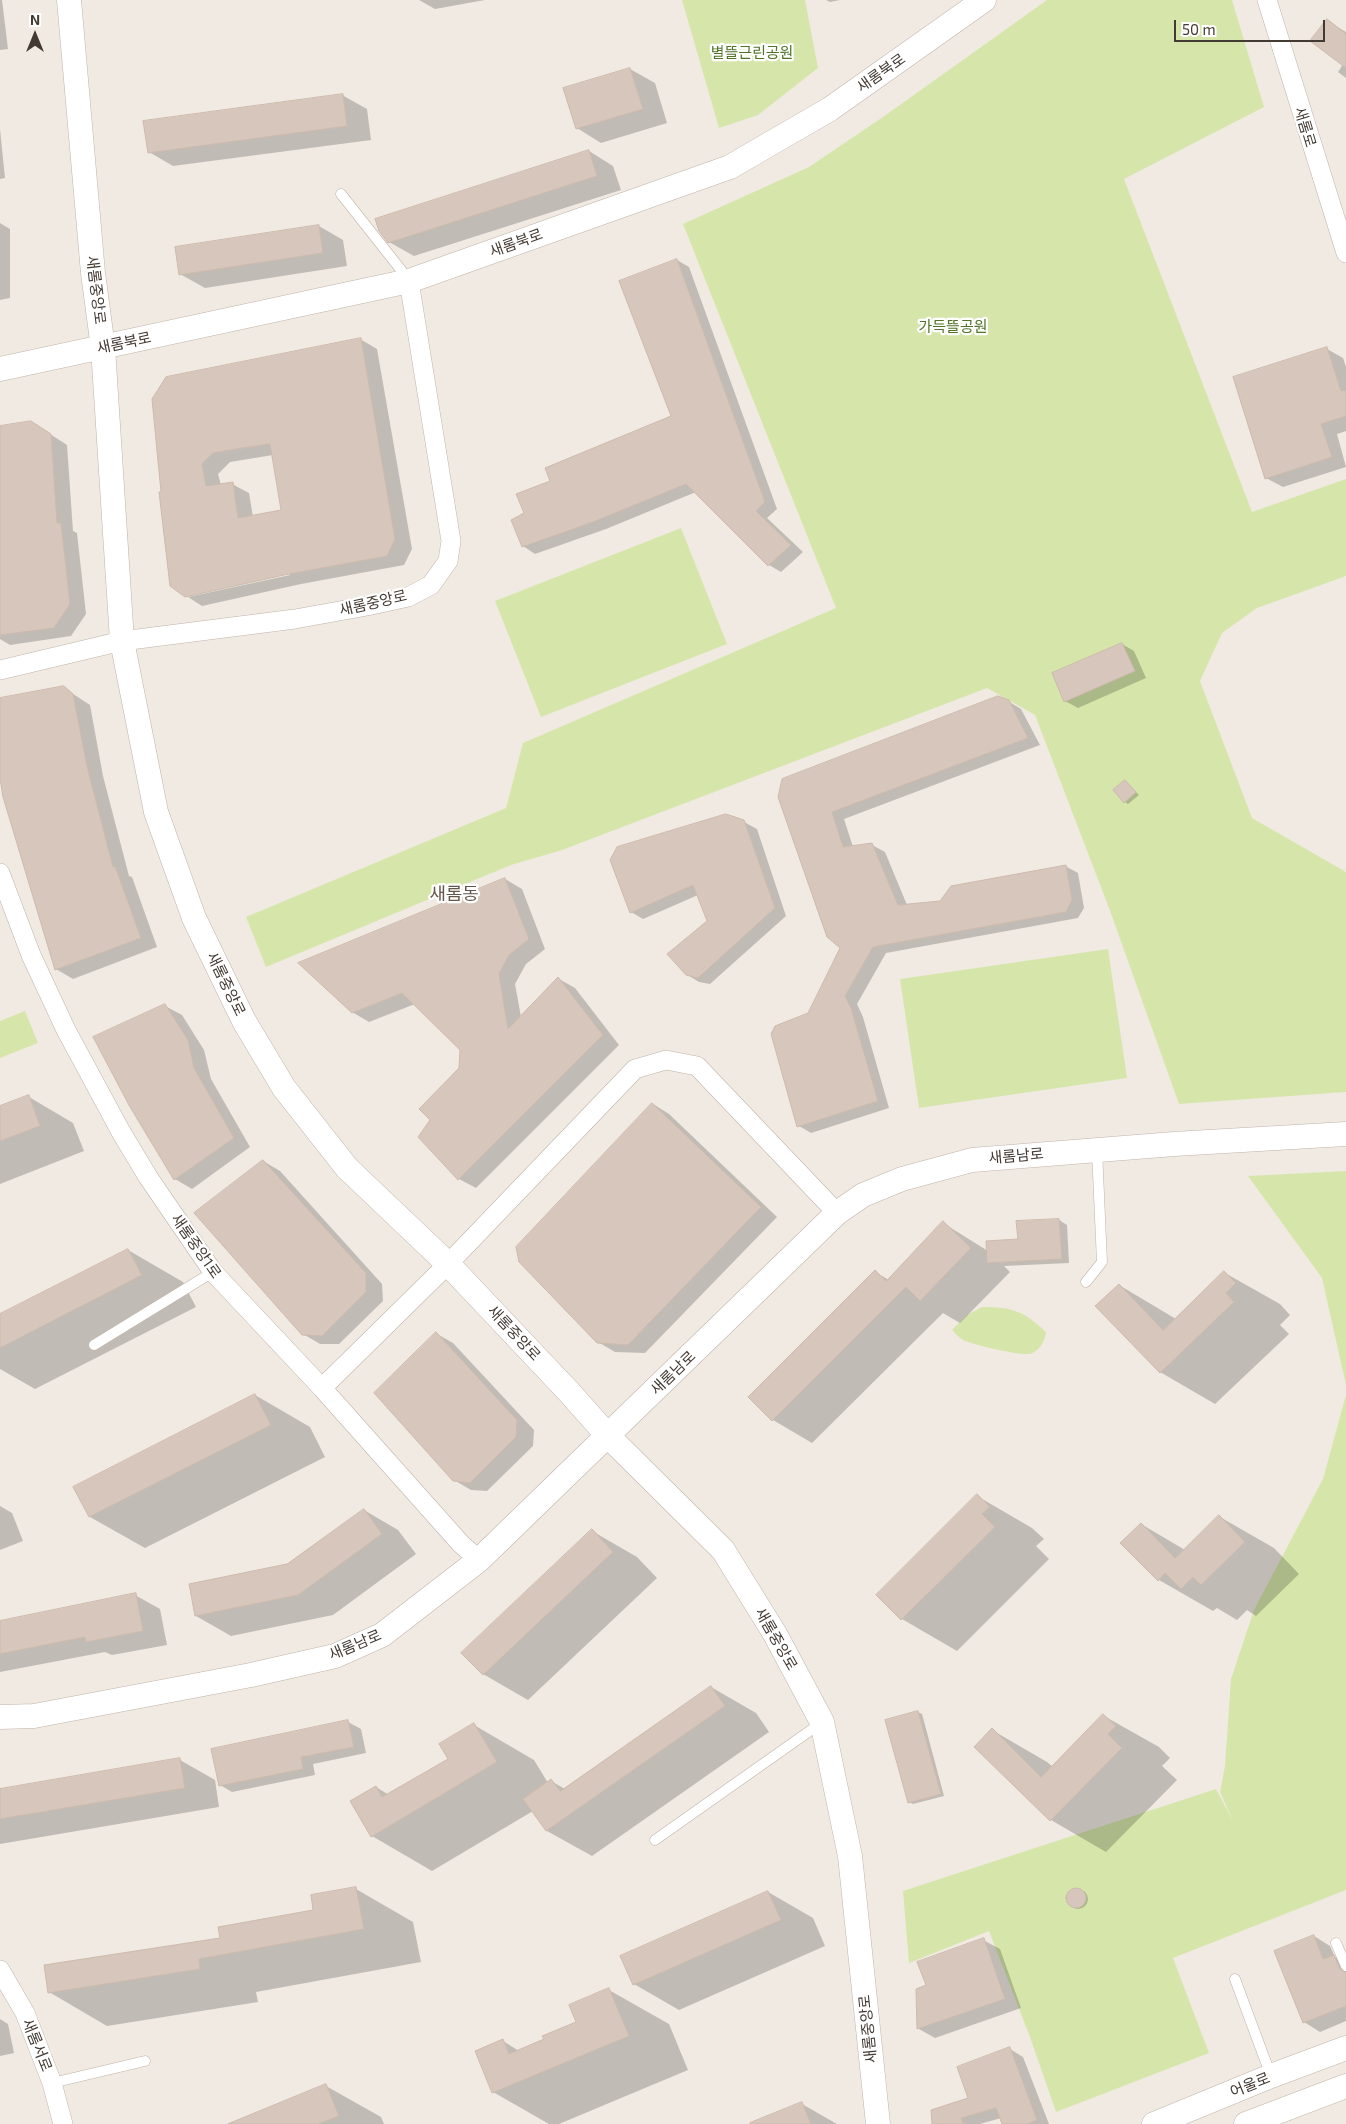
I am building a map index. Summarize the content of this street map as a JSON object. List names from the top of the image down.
{
  "streets": {
    "street": [
      "새롬북로",
      "새롬로",
      "새롬중앙로",
      "새롬남로",
      "새롬중앙1로",
      "새롬서로",
      "어울로"
    ]
  },
  "crossings": [
    ["새롬북로", "새롬중앙로"],
    ["새롬중앙로", "새롬남로"],
    ["새롬남로", "새롬중앙1로"]
  ],
  "districts": ["새롬동"],
  "parks": ["별뜰근린공원", "가득뜰공원"],
  "scale_bar": "50 m",
  "north": "top"
}
